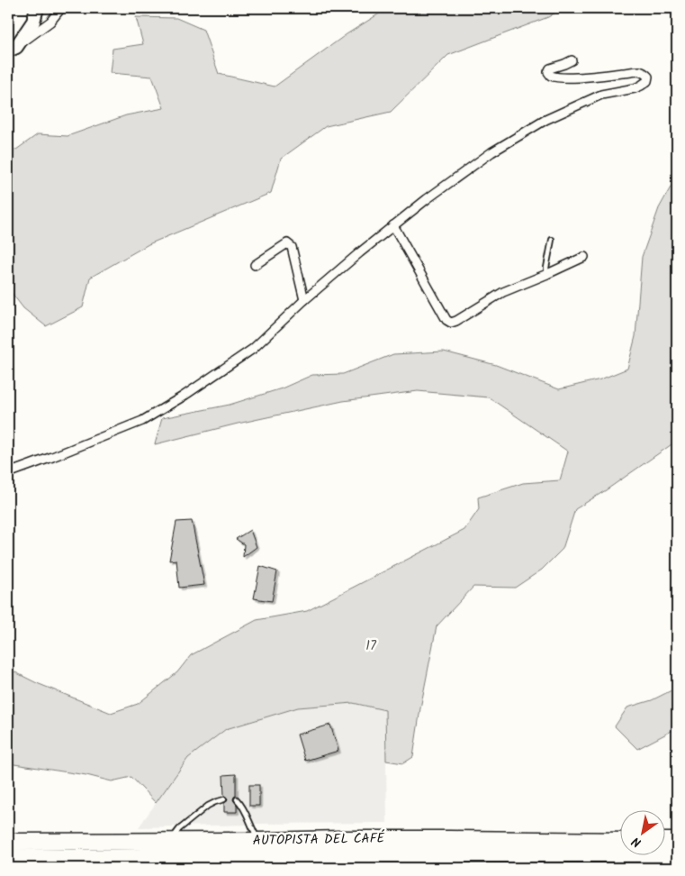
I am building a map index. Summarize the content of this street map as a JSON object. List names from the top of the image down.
{
  "streets": {
    "highway": ["AUTOPISTA DEL CAFÉ"]
  },
  "parks": ["17"],
  "north": "bottom left"
}
